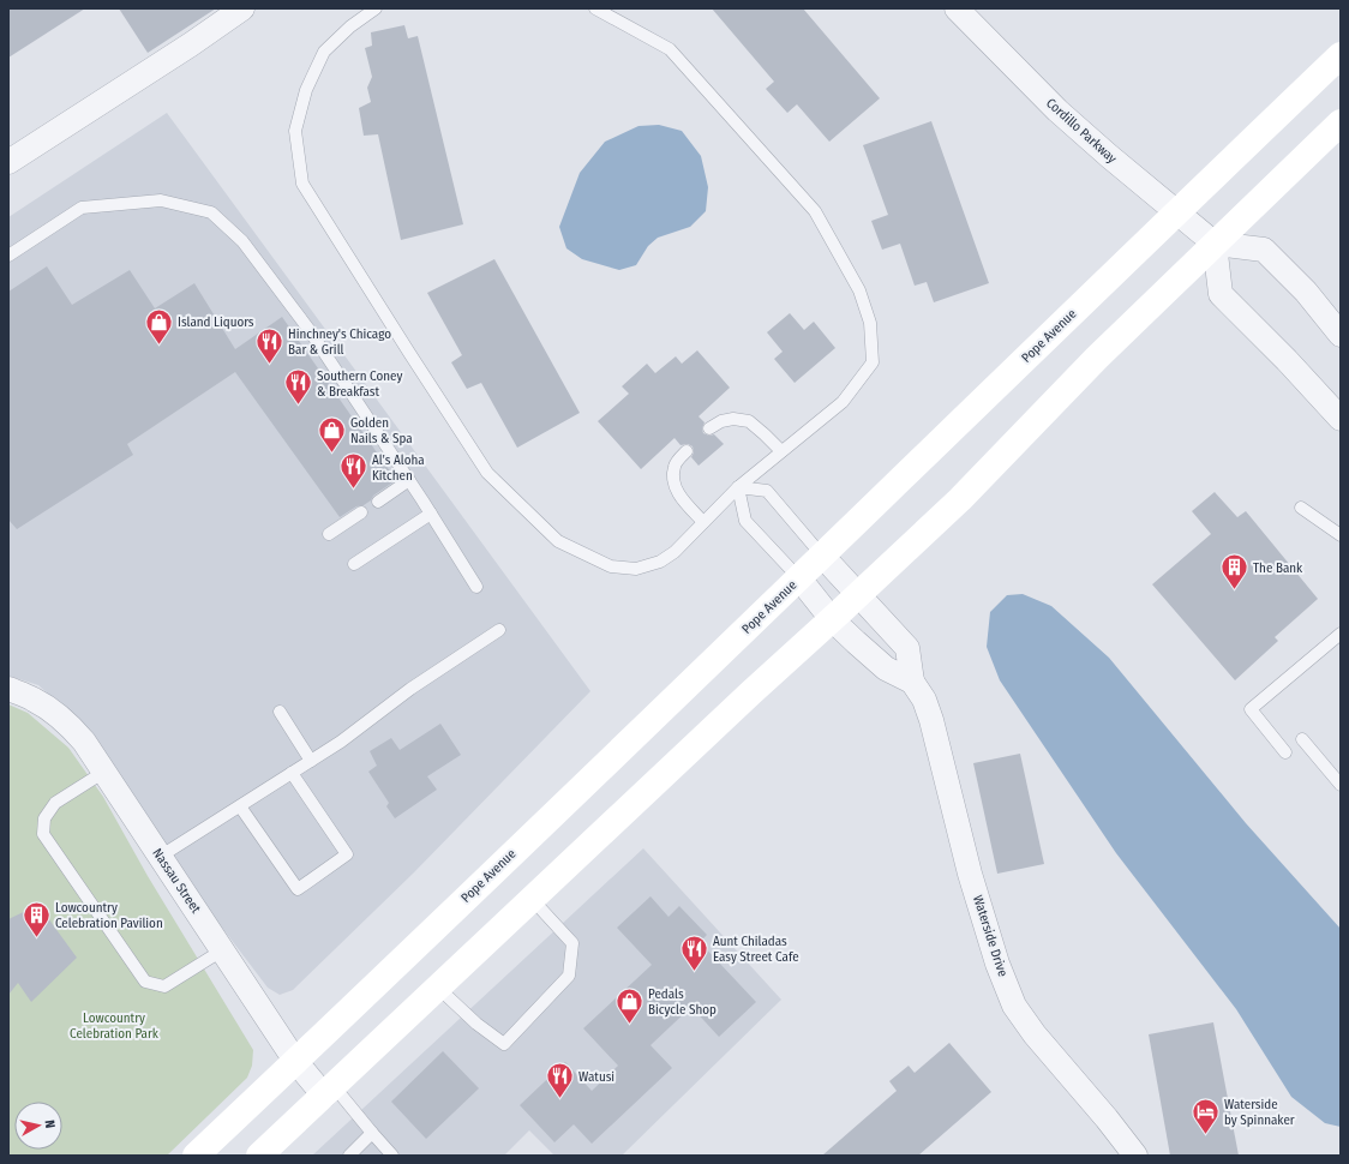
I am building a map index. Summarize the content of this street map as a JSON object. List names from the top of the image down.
{
  "streets": {
    "main road": ["Pope Avenue"],
    "street": ["Cordillo Parkway", "Nassau Street", "Waterside Drive"]
  },
  "crossings": [
    ["Cordillo Parkway", "Pope Avenue"],
    ["Pope Avenue", "Nassau Street"],
    ["Pope Avenue", "Waterside Drive"]
  ],
  "parks": ["Lowcountry Celebration Park"],
  "places": {
    "shop": ["Island Liquors", "Golden Nails & Spa", "Pedals Bicycle Shop"],
    "restaurant": [
      "Hinchney's Chicago Bar & Grill",
      "Southern Coney & Breakfast",
      "Al’s Aloha Kitchen",
      "Aunt Chiladas Easy Street Cafe",
      "Watusi"
    ],
    "building": ["The Bank", "Lowcountry Celebration Pavilion"],
    "hotel": ["Waterside by Spinnaker"]
  },
  "north": "right"
}
